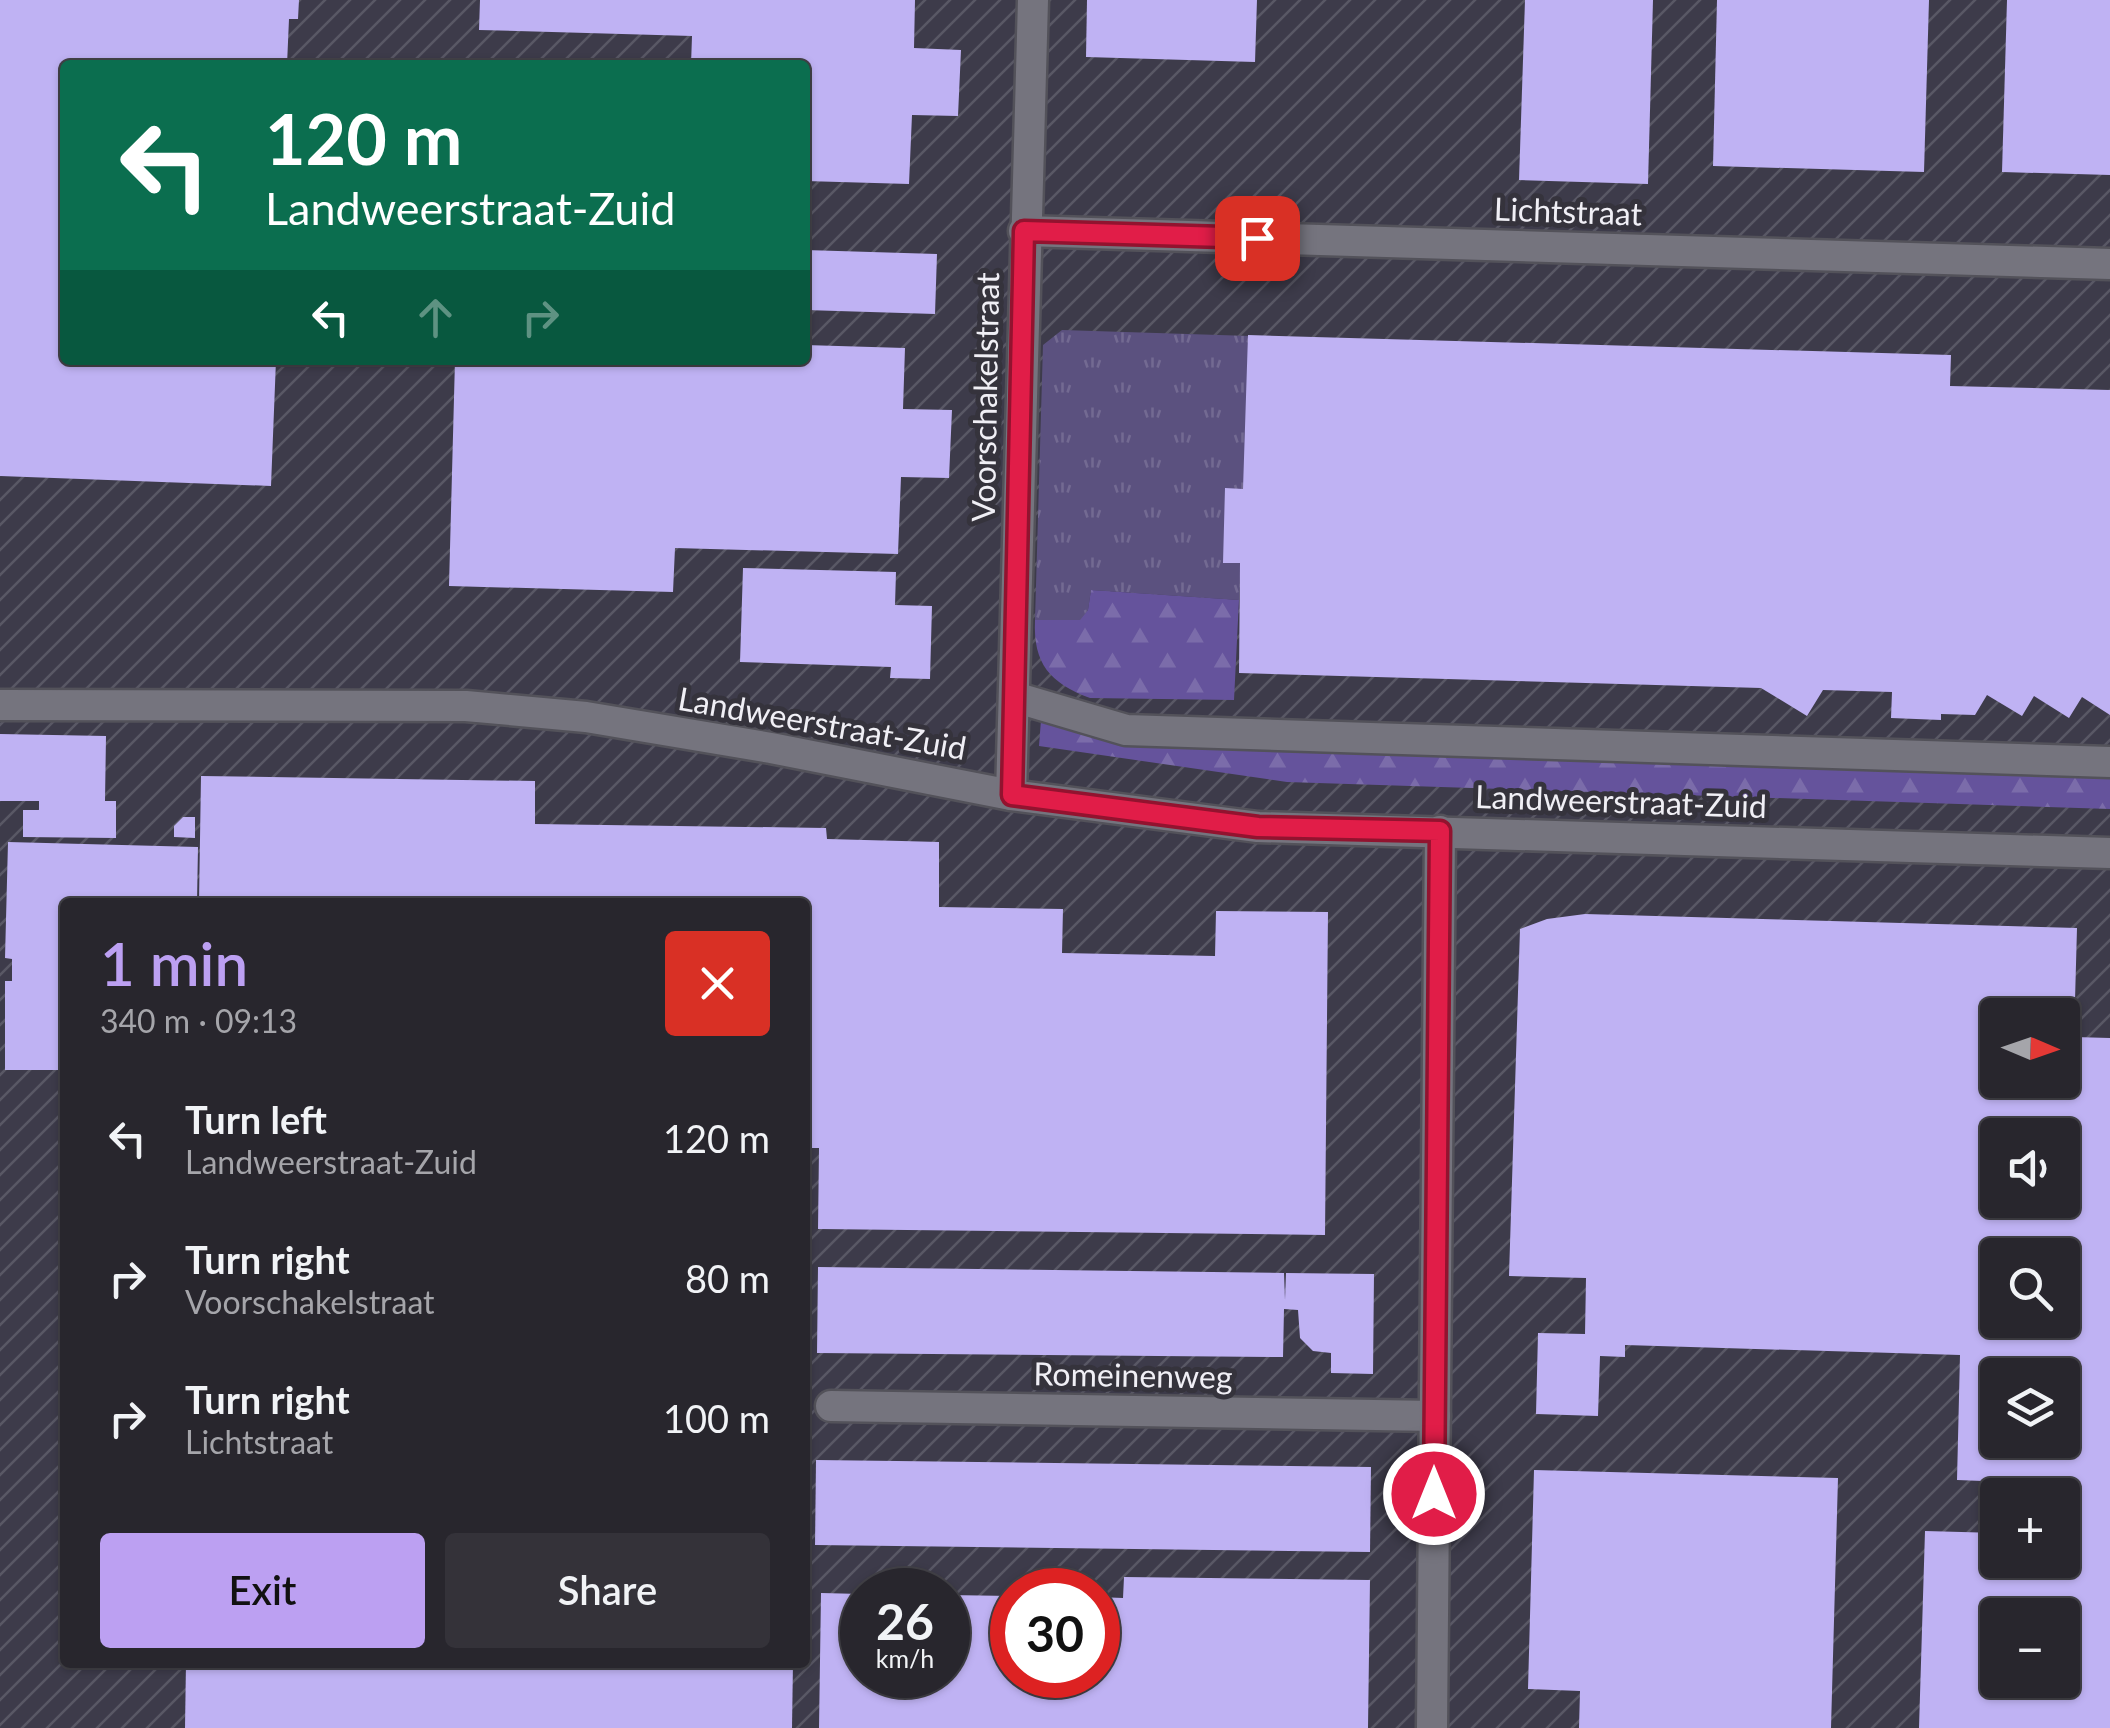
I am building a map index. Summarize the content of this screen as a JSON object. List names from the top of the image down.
{
  "streets": {
    "street": [
      "Lichtstraat",
      "Voorschakelstraat",
      "Landweerstraat-Zuid",
      "Romeinenweg"
    ]
  },
  "crossings": [
    ["Lichtstraat", "Voorschakelstraat"],
    ["Voorschakelstraat", "Landweerstraat-Zuid"]
  ],
  "north": "right",
  "page": {
    "turn": ["120 m", "Landweerstraat-Zuid"],
    "heading": ["1 min", "340 m · 09:13"],
    "map_buttons": ["+", "−"],
    "list": [
      {
        "name": "Turn left",
        "note": "Landweerstraat-Zuid",
        "value": "120 m"
      },
      {
        "name": "Turn right",
        "note": "Voorschakelstraat",
        "value": "80 m"
      },
      {
        "name": "Turn right",
        "note": "Lichtstraat",
        "value": "100 m"
      }
    ],
    "buttons": ["Exit", "Share"],
    "speed": "26 km/h",
    "limit": "30"
  }
}
